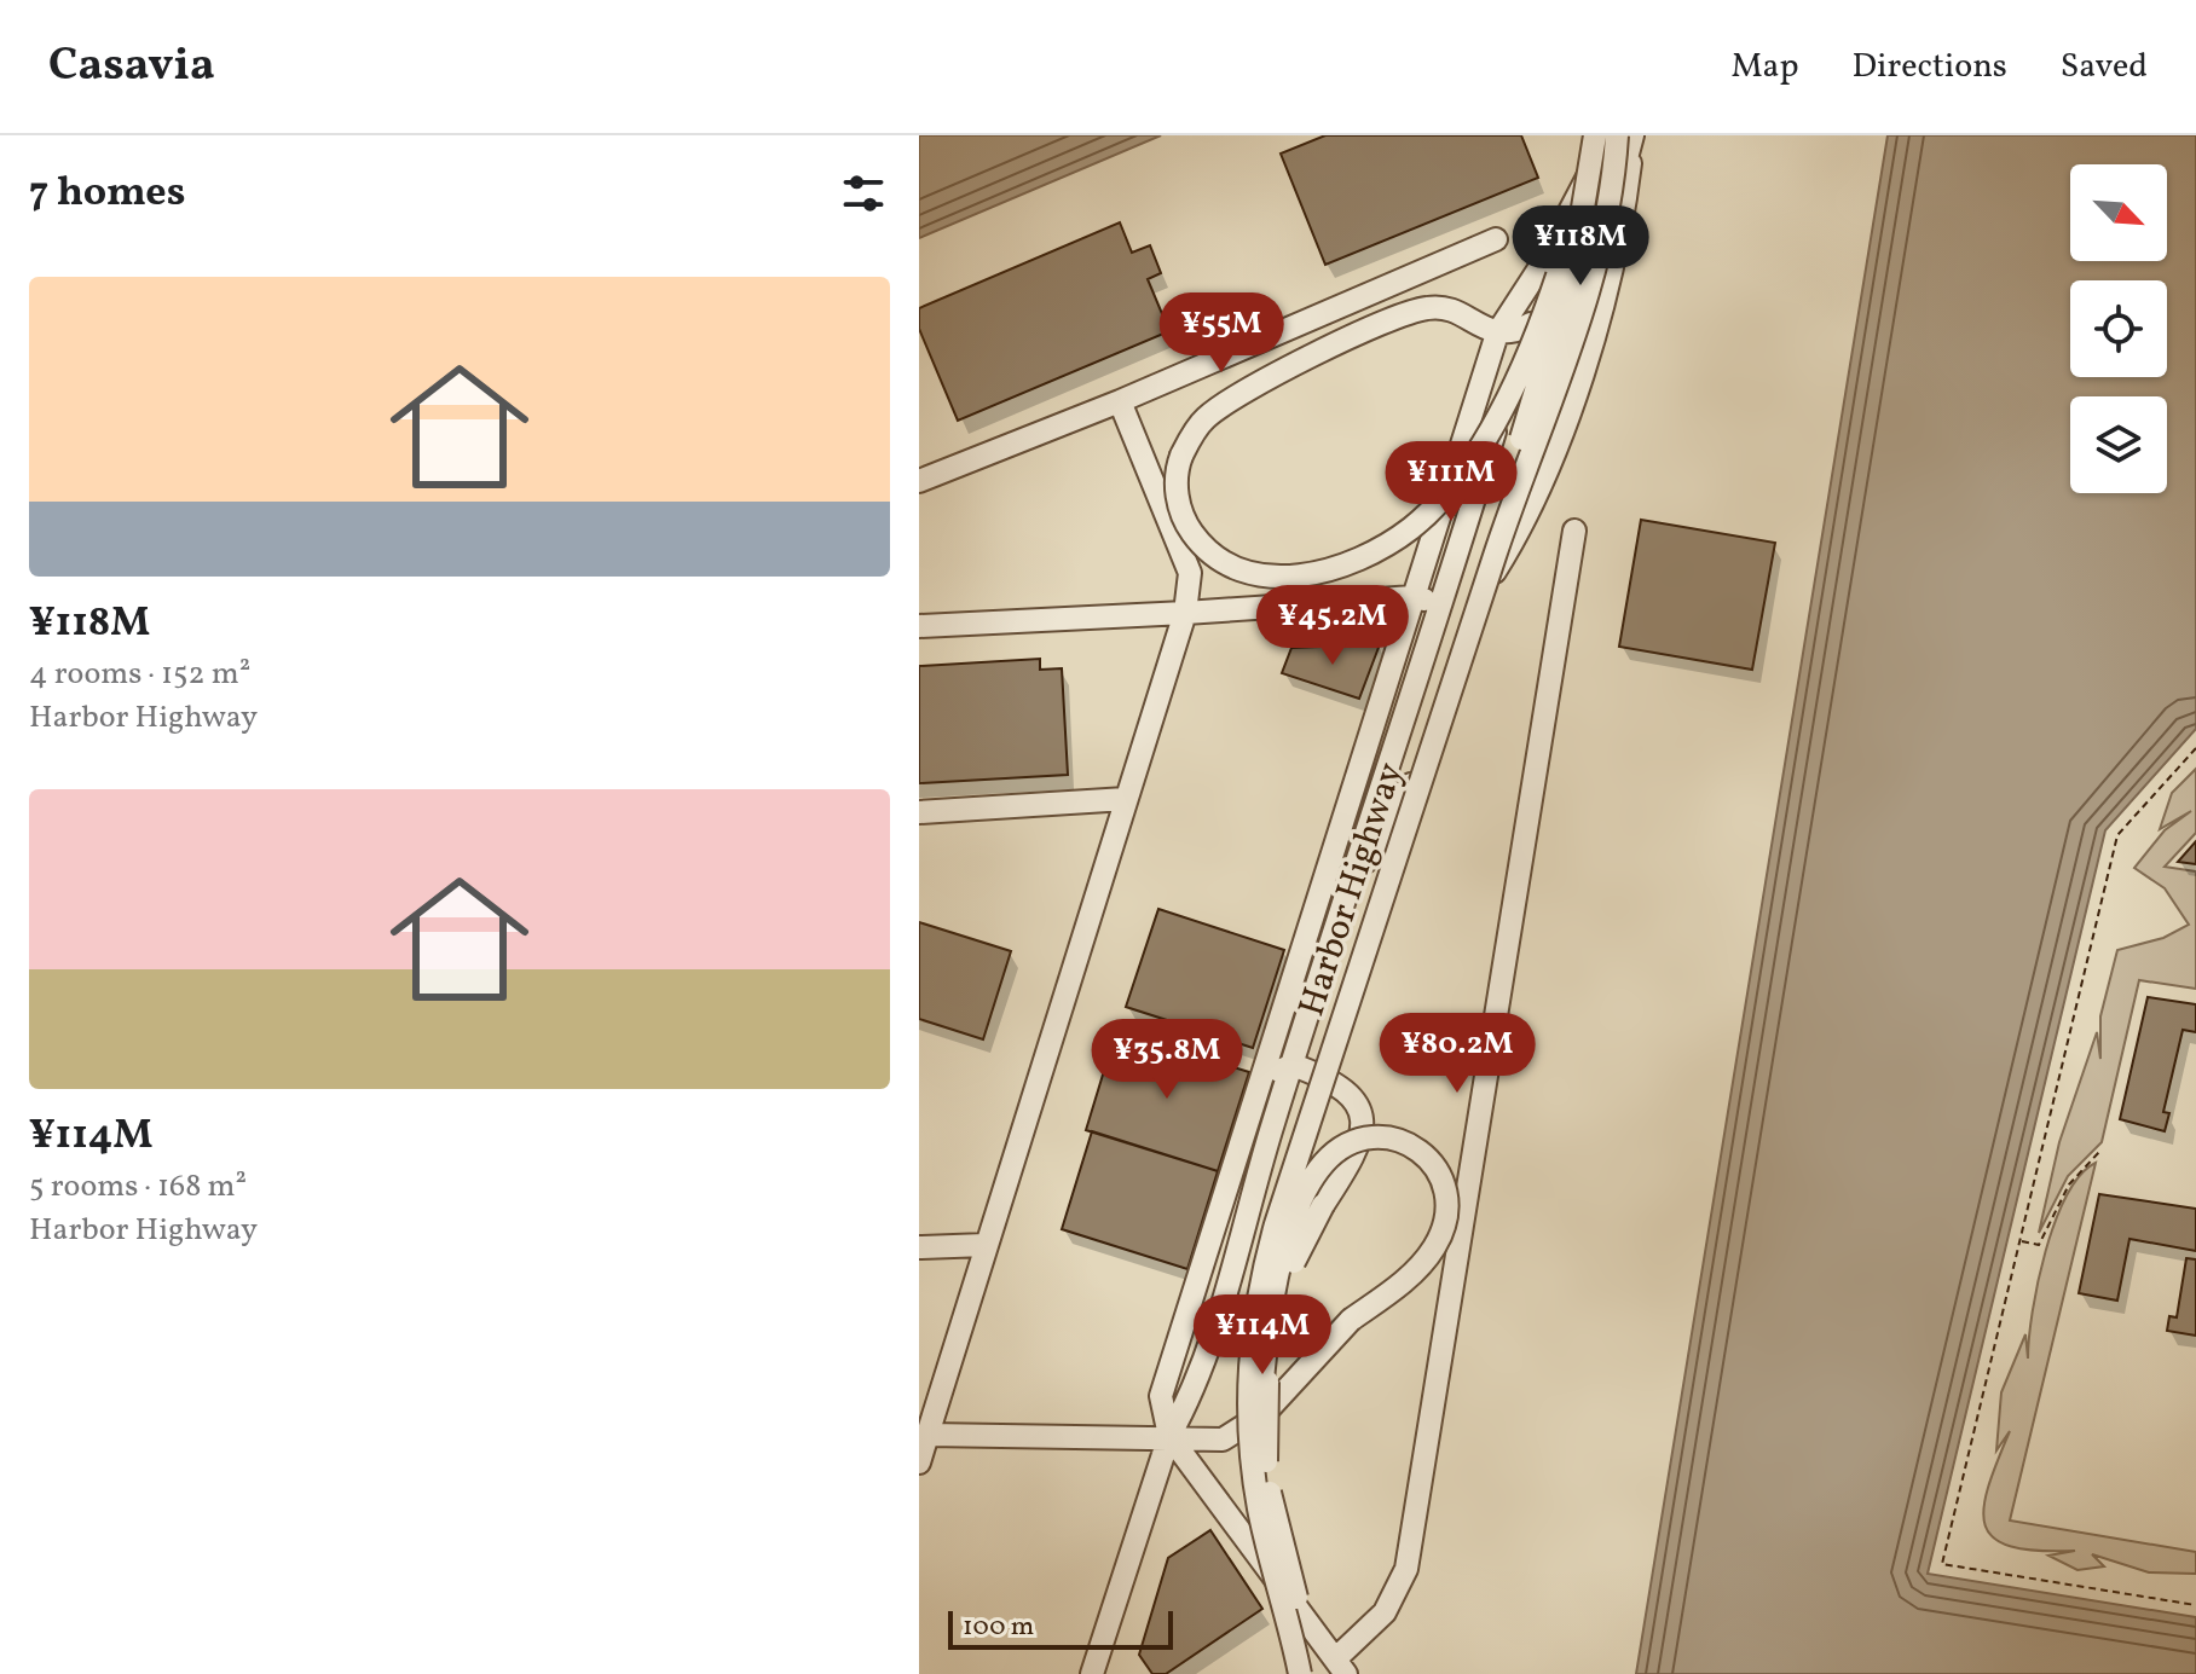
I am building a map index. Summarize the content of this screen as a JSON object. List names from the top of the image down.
{
  "streets": {
    "street": ["Harbor Highway"]
  },
  "scale_bar": "100 m",
  "north": "bottom right",
  "page": {
    "header": "Casavia",
    "nav": ["Map", "Directions", "Saved"],
    "heading": "7 homes",
    "price": [
      "¥118M",
      "¥55M",
      "¥111M",
      "¥45.2M",
      "¥80.2M",
      "¥35.8M",
      "¥114M"
    ],
    "list": [
      {
        "name": "¥118M",
        "note": "4 rooms · 152 m² · Harbor Highway"
      },
      {
        "name": "¥114M",
        "note": "5 rooms · 168 m² · Harbor Highway"
      }
    ],
    "scale": "100 m"
  }
}
